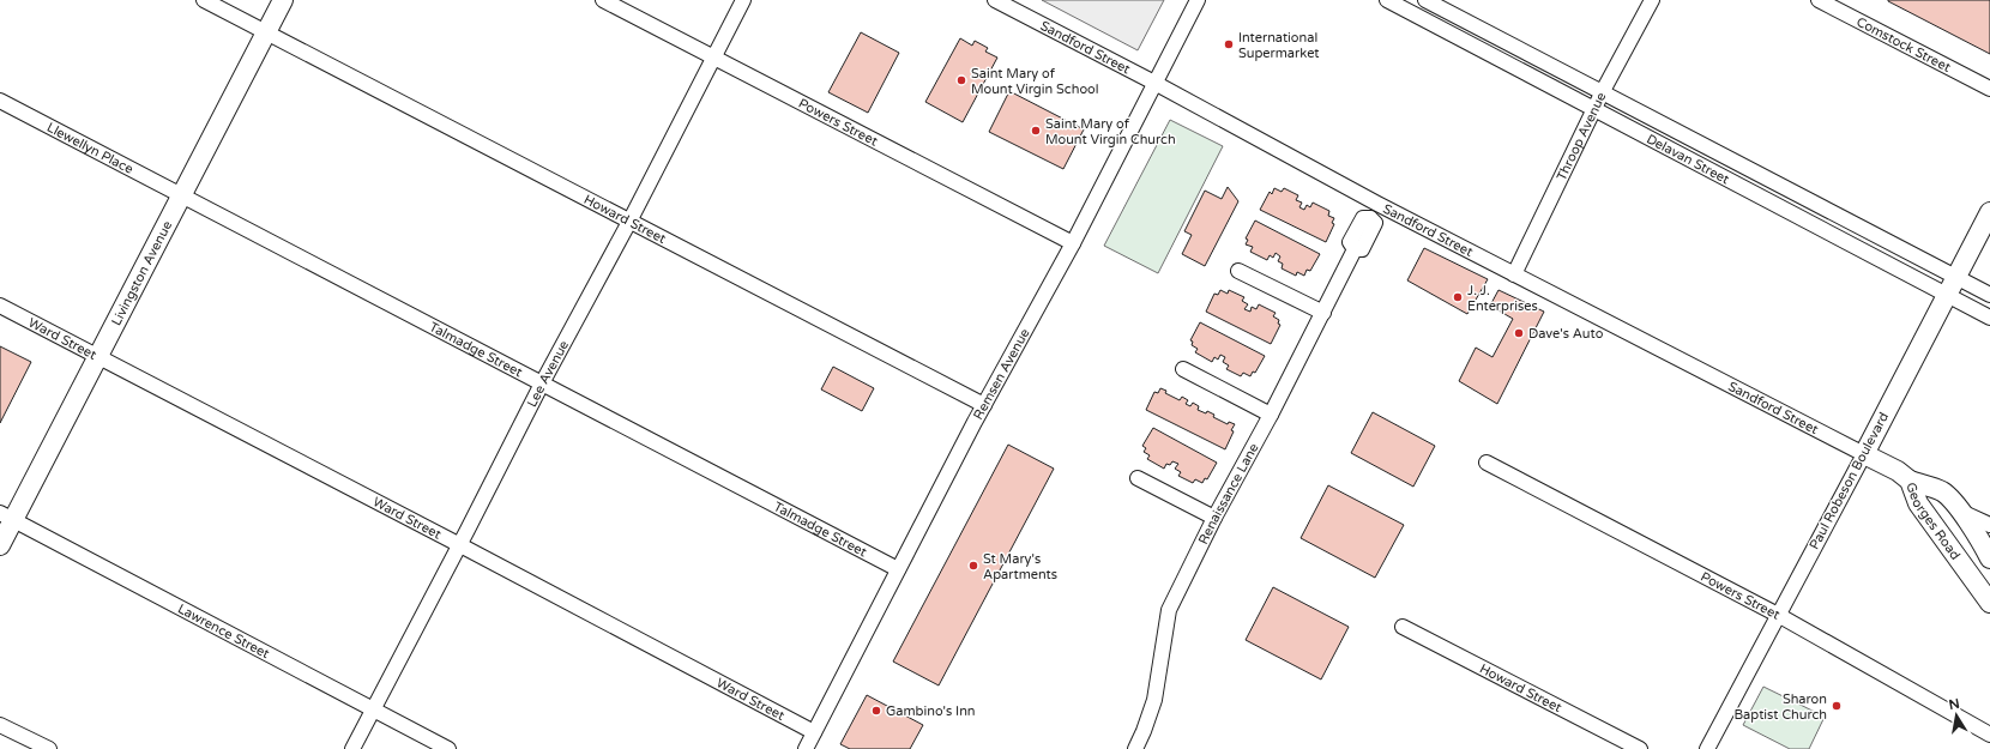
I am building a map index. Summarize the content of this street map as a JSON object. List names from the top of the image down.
{
  "streets": {
    "main road": ["Livingston Avenue", "Paul Robeson Boulevard", "Georges Road"],
    "street": [
      "Comstock Street",
      "Sandford Street",
      "Powers Street",
      "Throop Avenue",
      "Llewellyn Place",
      "Delavan Street",
      "Howard Street",
      "Ward Street",
      "Talmadge Street",
      "Lee Avenue",
      "Remsen Avenue",
      "Renaissance Lane",
      "Lawrence Street"
    ]
  },
  "crossings": [
    ["Sandford Street", "Throop Avenue"],
    ["Sandford Street", "Remsen Avenue"],
    ["Sandford Street", "Paul Robeson Boulevard"],
    ["Sandford Street", "Renaissance Lane"],
    ["Sandford Street", "Georges Road"],
    ["Powers Street", "Lee Avenue"],
    ["Powers Street", "Remsen Avenue"],
    ["Powers Street", "Paul Robeson Boulevard"],
    ["Throop Avenue", "Delavan Street"],
    ["Llewellyn Place", "Livingston Avenue"],
    ["Llewellyn Place", "Talmadge Street"],
    ["Delavan Street", "Paul Robeson Boulevard"],
    ["Howard Street", "Livingston Avenue"],
    ["Howard Street", "Lee Avenue"],
    ["Howard Street", "Remsen Avenue"],
    ["Livingston Avenue", "Ward Street"],
    ["Livingston Avenue", "Talmadge Street"],
    ["Livingston Avenue", "Lawrence Street"],
    ["Ward Street", "Lee Avenue"],
    ["Ward Street", "Remsen Avenue"],
    ["Talmadge Street", "Lee Avenue"],
    ["Talmadge Street", "Remsen Avenue"],
    ["Lee Avenue", "Lawrence Street"],
    ["Paul Robeson Boulevard", "Georges Road"]
  ],
  "places": [
    "International Supermarket",
    "Saint Mary of Mount Virgin School",
    "Saint Mary of Mount Virgin Church",
    "J. J. Enterprises",
    "Dave's Auto",
    "St Mary's Apartments",
    "Sharon Baptist Church",
    "Gambino's Inn"
  ],
  "north": "top"
}
